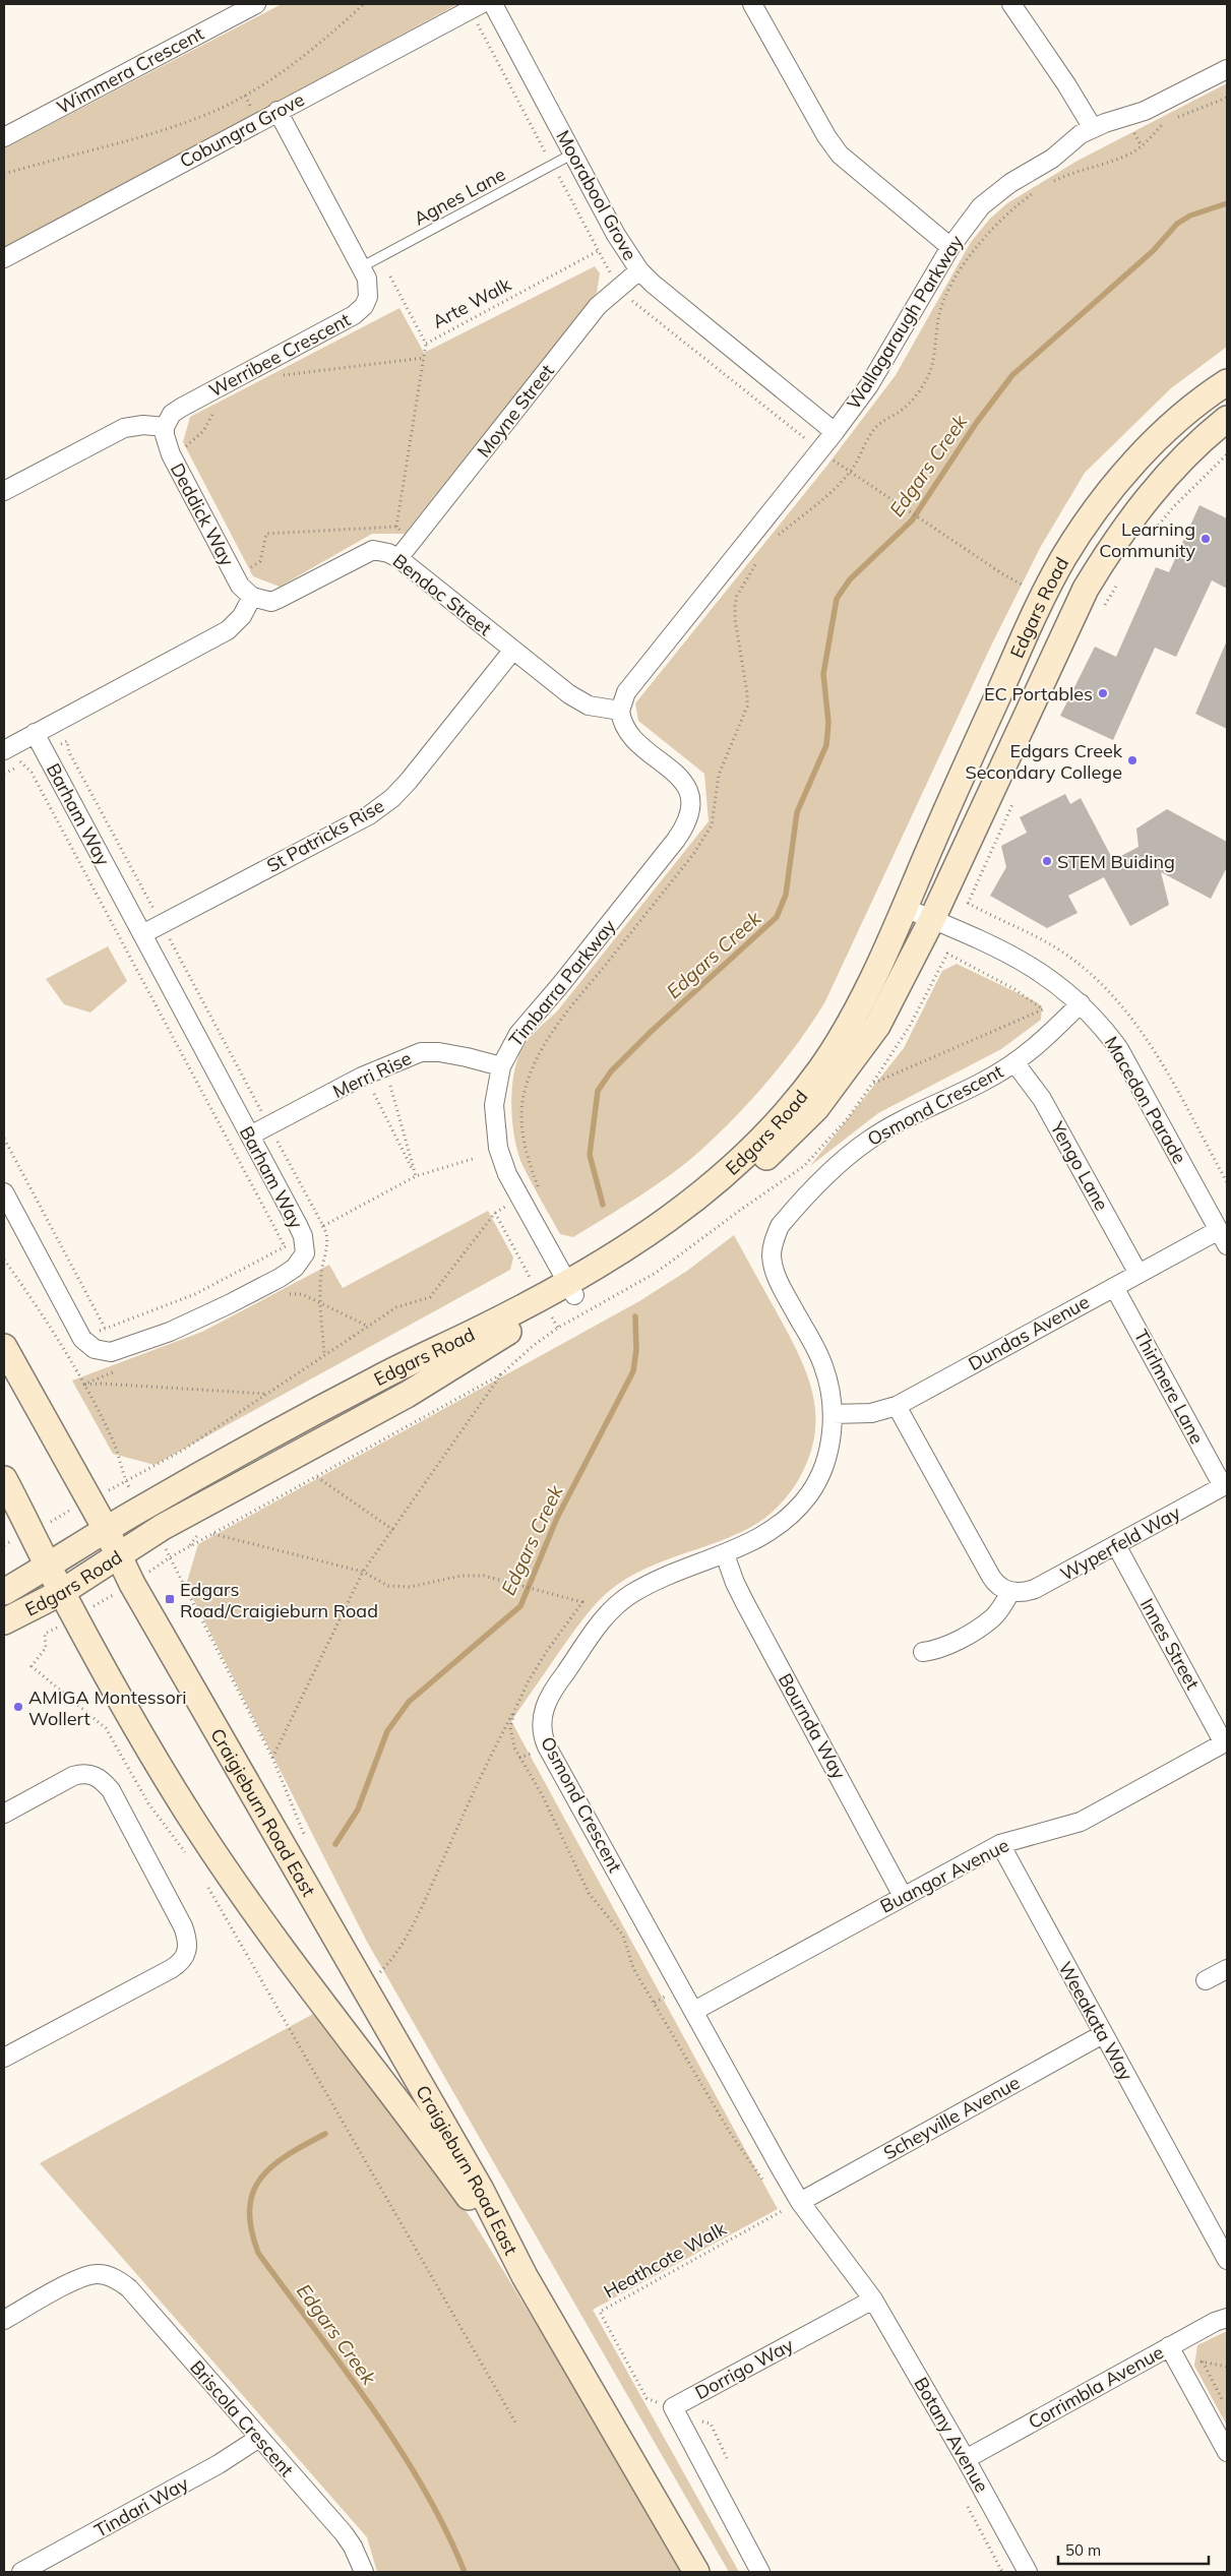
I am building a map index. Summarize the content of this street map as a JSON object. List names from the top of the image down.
{
  "streets": {
    "main road": ["Edgars Road", "Craigieburn Road East"],
    "street": [
      "Wimmera Crescent",
      "Cobungra Grove",
      "Moorabool Grove",
      "Wallagaraugh Parkway",
      "Werribee Crescent",
      "Moyne Street",
      "Deddick Way",
      "Bendoc Street",
      "Barham Way",
      "St Patricks Rise",
      "Timbarra Parkway",
      "Merri Rise",
      "Macedon Parade",
      "Osmond Crescent",
      "Yengo Lane",
      "Dundas Avenue",
      "Thirlmere Lane",
      "Wyperfeld Way",
      "Innes Street",
      "Bournda Way",
      "Buangor Avenue",
      "Weeakata Way",
      "Scheyville Avenue",
      "Dorrigo Way",
      "Corrimbla Avenue",
      "Briscola Crescent",
      "Botany Avenue",
      "Tindari Way"
    ],
    "lane": ["Agnes Lane"],
    "path": ["Arte Walk", "Heathcote Walk"]
  },
  "crossings": [
    ["Cobungra Grove", "Werribee Crescent"],
    ["Moorabool Grove", "Agnes Lane"],
    ["Moorabool Grove", "Wallagaraugh Parkway"],
    ["Moorabool Grove", "Moyne Street"],
    ["Agnes Lane", "Werribee Crescent"],
    ["Wallagaraugh Parkway", "Bendoc Street"],
    ["Wallagaraugh Parkway", "Timbarra Parkway"],
    ["Werribee Crescent", "Deddick Way"],
    ["Moyne Street", "Bendoc Street"],
    ["Deddick Way", "Bendoc Street"],
    ["Bendoc Street", "St Patricks Rise"],
    ["Bendoc Street", "Timbarra Parkway"],
    ["Edgars Road", "Timbarra Parkway"],
    ["Edgars Road", "Macedon Parade"],
    ["Edgars Road", "Craigieburn Road East"],
    ["Barham Way", "St Patricks Rise"],
    ["Barham Way", "Merri Rise"],
    ["Timbarra Parkway", "Merri Rise"],
    ["Macedon Parade", "Osmond Crescent"],
    ["Macedon Parade", "Dundas Avenue"],
    ["Osmond Crescent", "Yengo Lane"],
    ["Osmond Crescent", "Dundas Avenue"],
    ["Osmond Crescent", "Bournda Way"],
    ["Osmond Crescent", "Buangor Avenue"],
    ["Osmond Crescent", "Scheyville Avenue"],
    ["Osmond Crescent", "Heathcote Walk"],
    ["Yengo Lane", "Dundas Avenue"],
    ["Dundas Avenue", "Thirlmere Lane"],
    ["Thirlmere Lane", "Wyperfeld Way"],
    ["Wyperfeld Way", "Innes Street"],
    ["Innes Street", "Buangor Avenue"],
    ["Bournda Way", "Buangor Avenue"],
    ["Buangor Avenue", "Weeakata Way"],
    ["Weeakata Way", "Scheyville Avenue"],
    ["Scheyville Avenue", "Heathcote Walk"],
    ["Heathcote Walk", "Dorrigo Way"],
    ["Dorrigo Way", "Botany Avenue"],
    ["Corrimbla Avenue", "Botany Avenue"],
    ["Briscola Crescent", "Tindari Way"]
  ],
  "water": ["Edgars Creek"],
  "places": {
    "other": [
      "Learning Community",
      "EC Portables",
      "Edgars Creek Secondary College",
      "STEM Buiding",
      "AMIGA Montessori Wollert"
    ],
    "transit": ["Edgars Road/Craigieburn Road"]
  },
  "scale_bar": "50 m"
}
